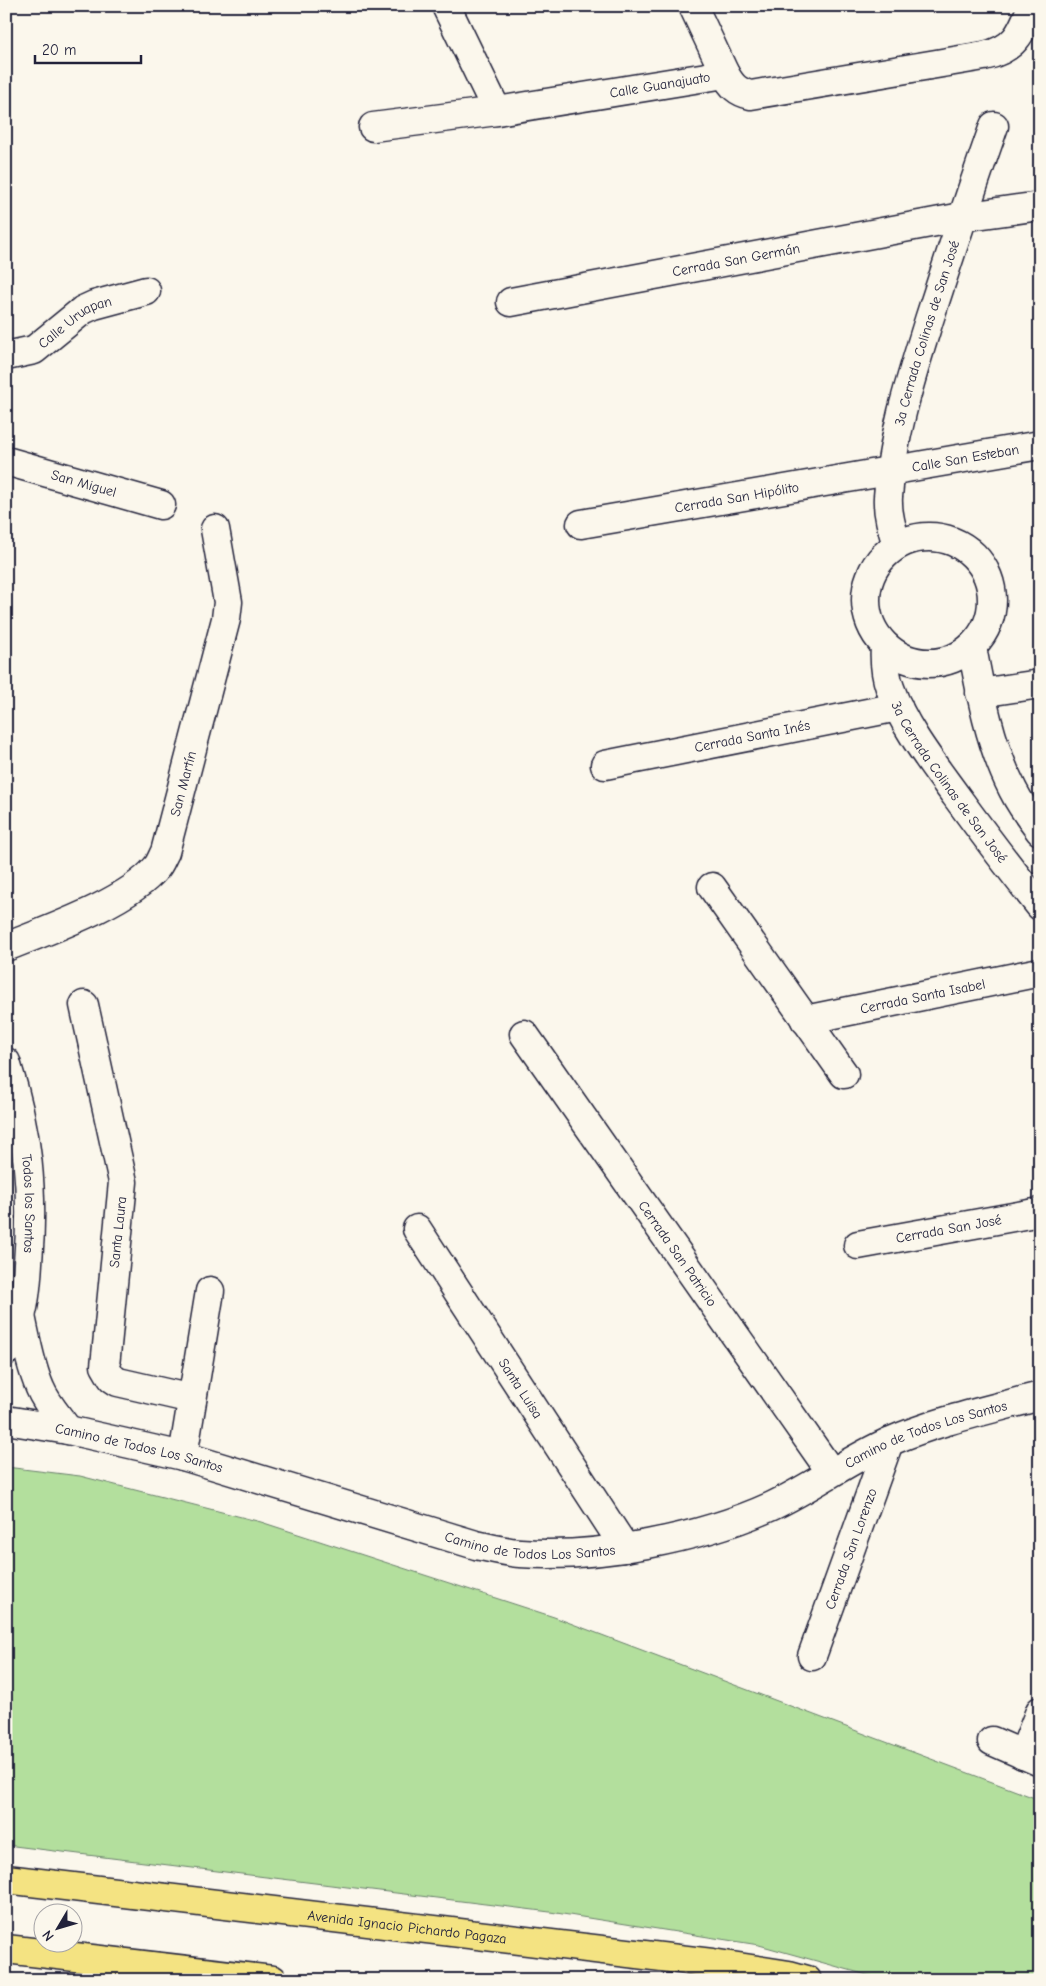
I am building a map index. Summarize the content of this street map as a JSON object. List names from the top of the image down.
{
  "streets": {
    "main road": ["Avenida Ignacio Pichardo Pagaza"],
    "street": [
      "Calle Guanajuato",
      "Cerrada San Germán",
      "Calle Uruapan",
      "3a Cerrada Colinas de San José",
      "Calle San Esteban",
      "San Miguel",
      "Cerrada San Hipólito",
      "Cerrada Santa Inés",
      "San Martín",
      "Cerrada Santa Isabel",
      "Todos los Santos",
      "Cerrada San José",
      "Santa Laura",
      "Cerrada San Patricio",
      "Santa Luisa",
      "Camino de Todos Los Santos",
      "Cerrada San Lorenzo"
    ]
  },
  "crossings": [
    ["Cerrada San Germán", "3a Cerrada Colinas de San José"],
    ["3a Cerrada Colinas de San José", "Calle San Esteban"],
    ["3a Cerrada Colinas de San José", "Cerrada San Hipólito"],
    ["3a Cerrada Colinas de San José", "Cerrada Santa Inés"],
    ["Calle San Esteban", "Cerrada San Hipólito"],
    ["Todos los Santos", "Camino de Todos Los Santos"],
    ["Cerrada San Patricio", "Camino de Todos Los Santos"],
    ["Santa Luisa", "Camino de Todos Los Santos"],
    ["Camino de Todos Los Santos", "Cerrada San Lorenzo"]
  ],
  "scale_bar": "20 m",
  "north": "bottom left"
}
